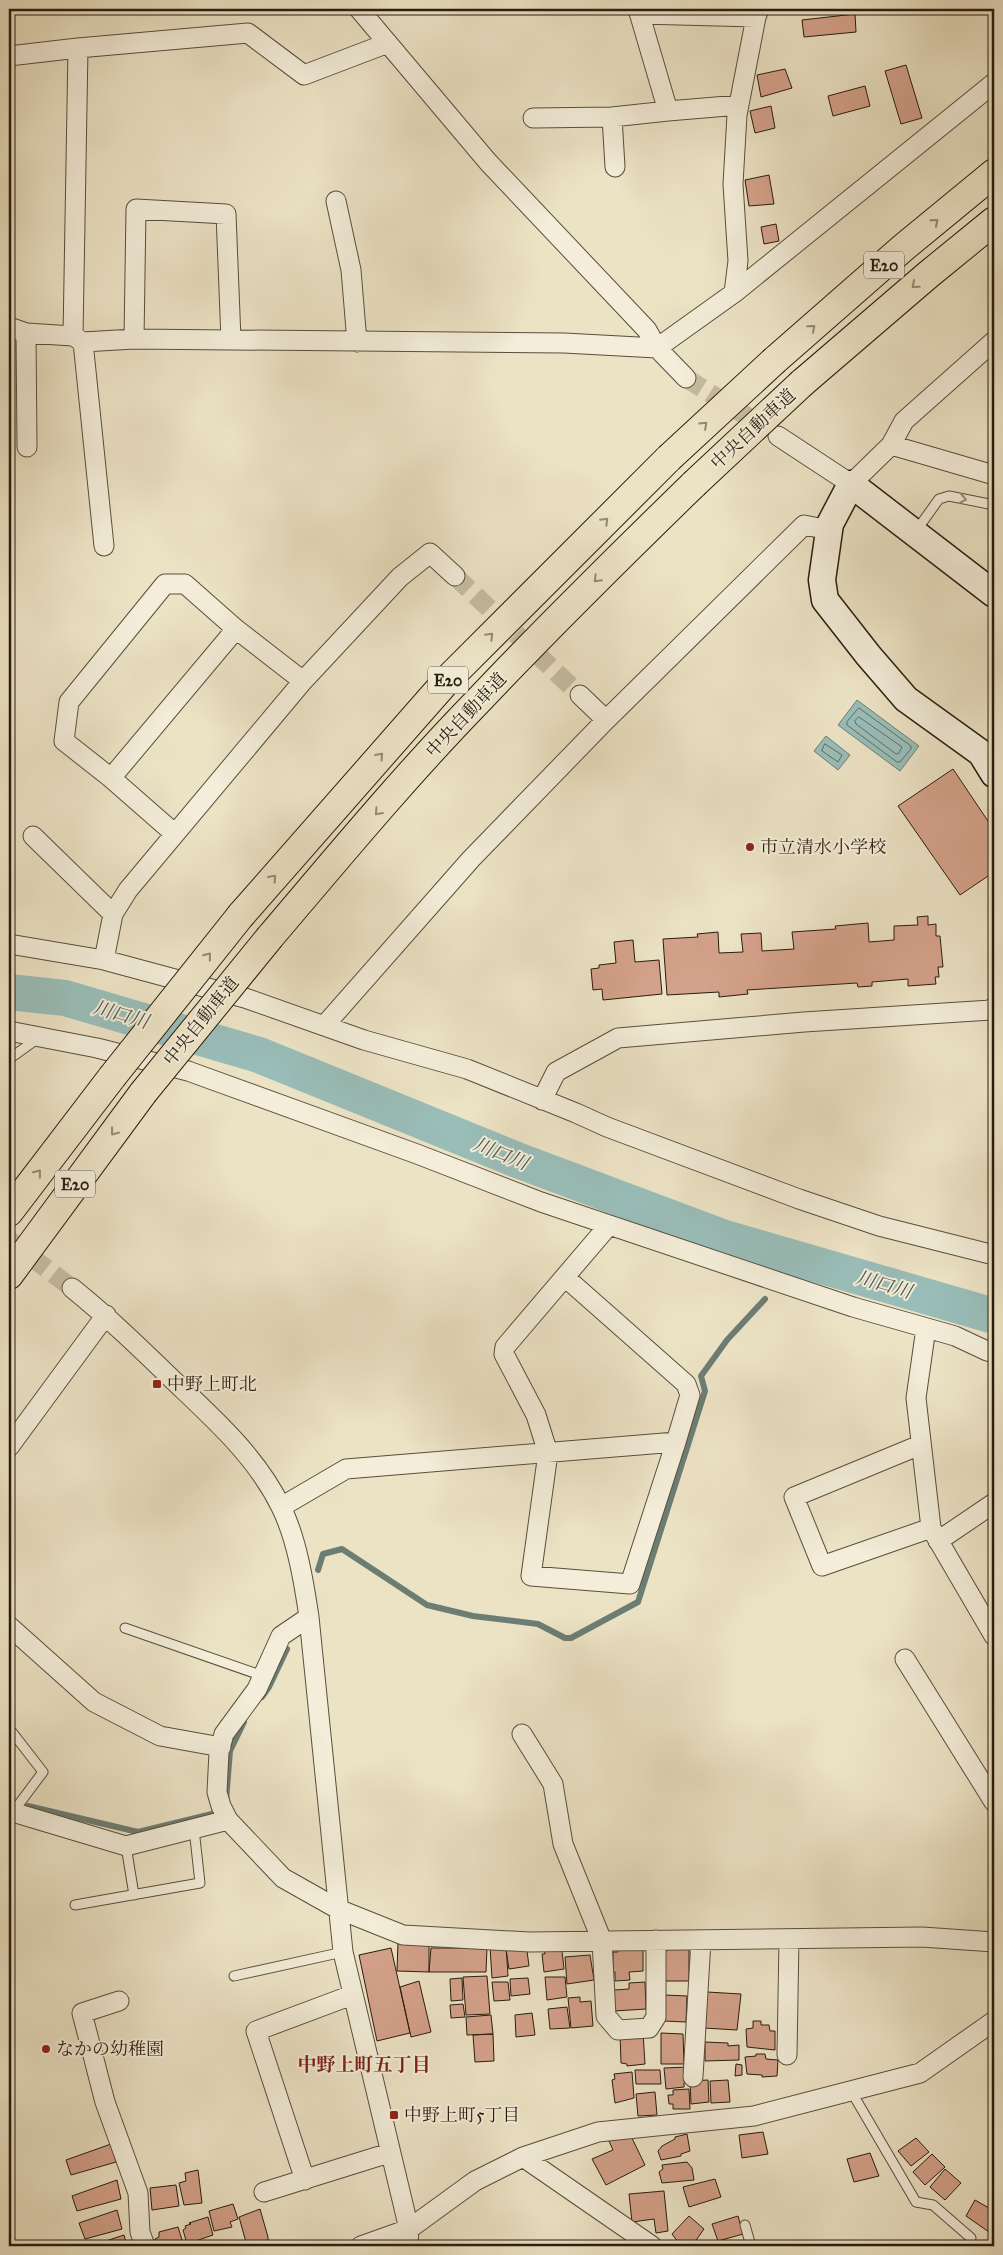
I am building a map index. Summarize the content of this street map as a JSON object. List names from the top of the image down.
{
  "streets": {
    "highway": ["E20", "中央自動車道"]
  },
  "districts": ["中野上町五丁目"],
  "water": ["川口川"],
  "places": {
    "other": ["市立清水小学校", "なかの幼稚園"],
    "transit": ["中野上町北", "中野上町5丁目"]
  }
}
